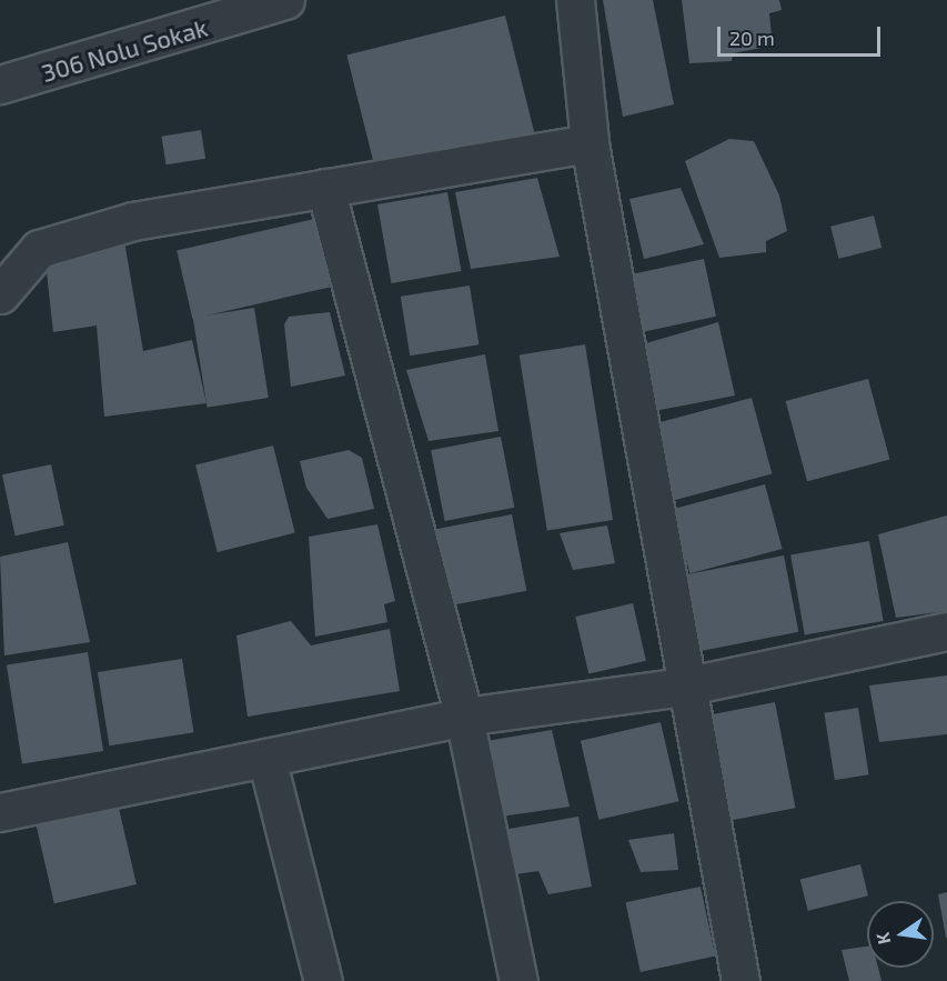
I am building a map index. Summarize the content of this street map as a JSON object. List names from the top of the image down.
{
  "streets": {
    "street": ["306 Nolu Sokak"]
  },
  "scale_bar": "20 m",
  "north": "left"
}
